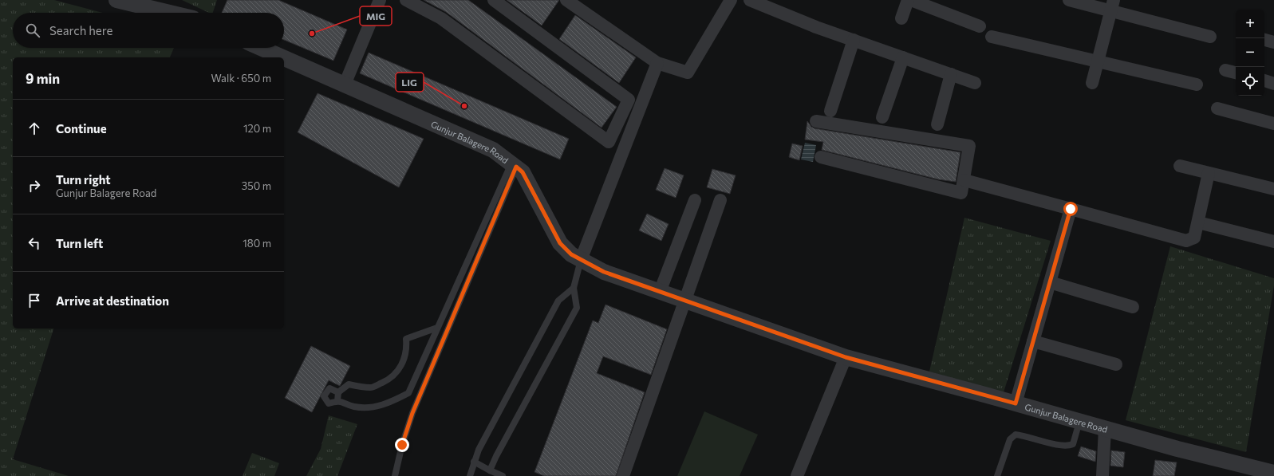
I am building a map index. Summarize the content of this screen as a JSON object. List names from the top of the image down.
{
  "streets": {
    "street": ["Gunjur Balagere Road"]
  },
  "places": ["MIG", "LIG"],
  "page": {
    "map_buttons": ["+", "−"],
    "search": "Search here",
    "heading": ["9 min", "Walk · 650 m"],
    "list": [
      ["Continue", "120 m"],
      ["Turn right", "Gunjur Balagere Road", "350 m"],
      ["Turn left", "180 m"],
      "Arrive at destination"
    ]
  }
}
